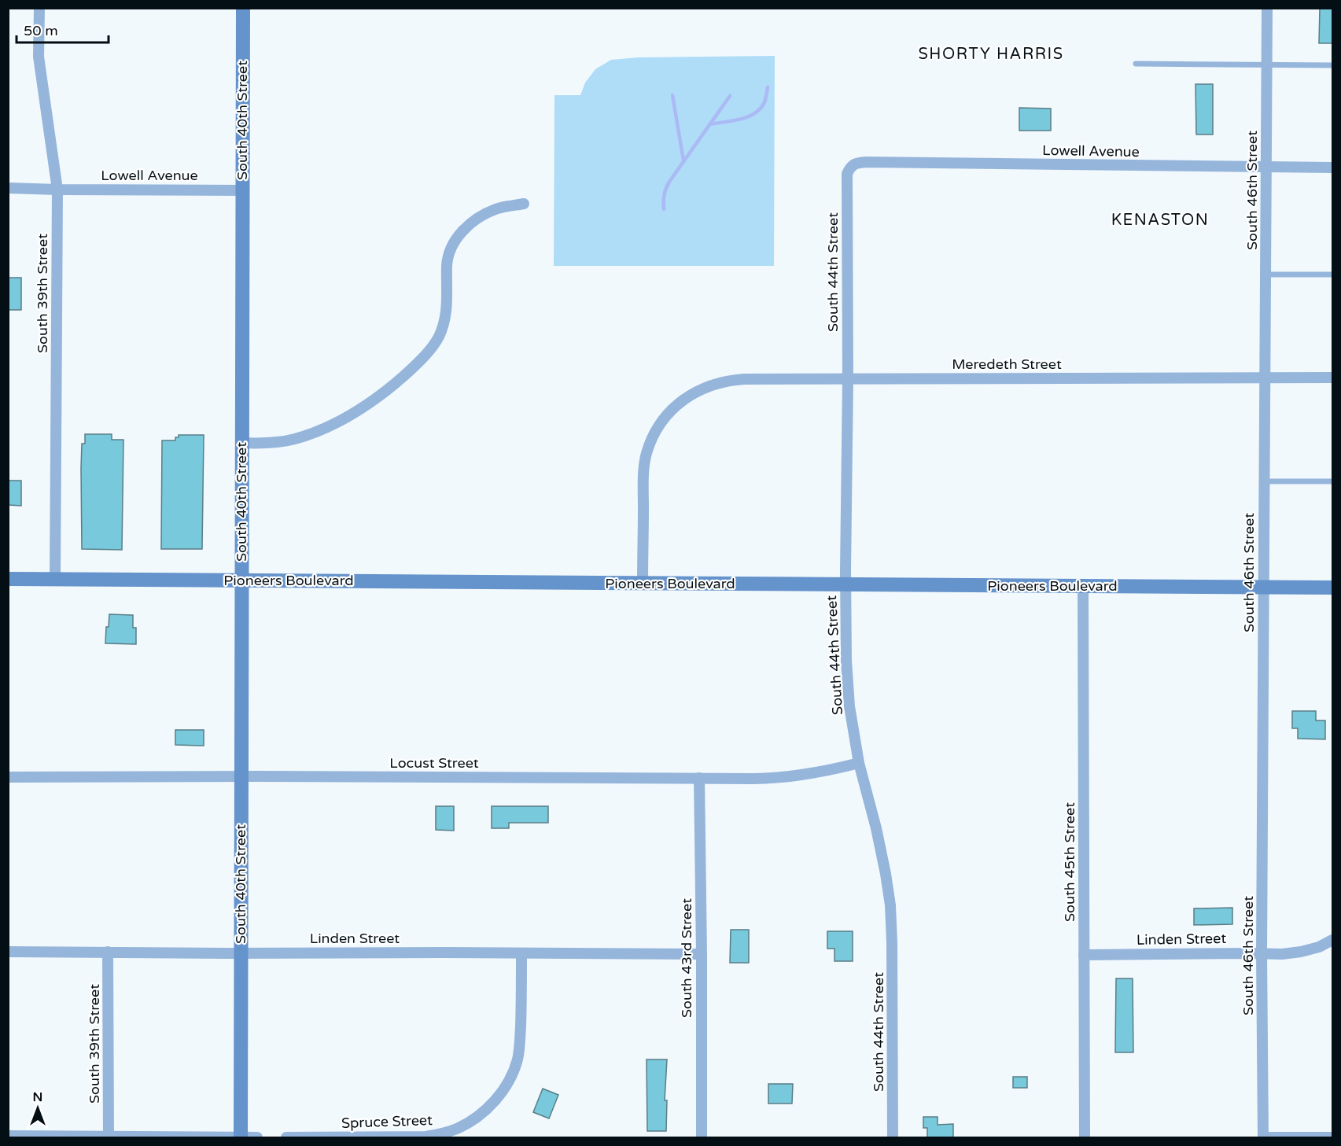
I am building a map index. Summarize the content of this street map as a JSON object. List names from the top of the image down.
{
  "streets": {
    "main road": ["South 40th Street", "Pioneers Boulevard"],
    "street": [
      "Lowell Avenue",
      "South 46th Street",
      "South 44th Street",
      "South 39th Street",
      "Meredeth Street",
      "Locust Street",
      "South 45th Street",
      "Linden Street",
      "South 43rd Street",
      "Spruce Street"
    ]
  },
  "crossings": [
    ["South 40th Street", "Lowell Avenue"],
    ["South 40th Street", "Pioneers Boulevard"],
    ["South 40th Street", "Locust Street"],
    ["South 40th Street", "Linden Street"],
    ["Lowell Avenue", "South 46th Street"],
    ["Lowell Avenue", "South 44th Street"],
    ["Lowell Avenue", "South 39th Street"],
    ["South 46th Street", "Meredeth Street"],
    ["South 46th Street", "Pioneers Boulevard"],
    ["South 46th Street", "Linden Street"],
    ["South 44th Street", "Meredeth Street"],
    ["South 44th Street", "Pioneers Boulevard"],
    ["South 44th Street", "Locust Street"],
    ["South 39th Street", "Pioneers Boulevard"],
    ["South 39th Street", "Linden Street"],
    ["Meredeth Street", "Pioneers Boulevard"],
    ["Pioneers Boulevard", "South 45th Street"],
    ["Locust Street", "South 43rd Street"],
    ["South 45th Street", "Linden Street"],
    ["Linden Street", "South 43rd Street"],
    ["Linden Street", "Spruce Street"]
  ],
  "districts": ["SHORTY HARRIS", "KENASTON"],
  "scale_bar": "50 m",
  "north": "top"
}
